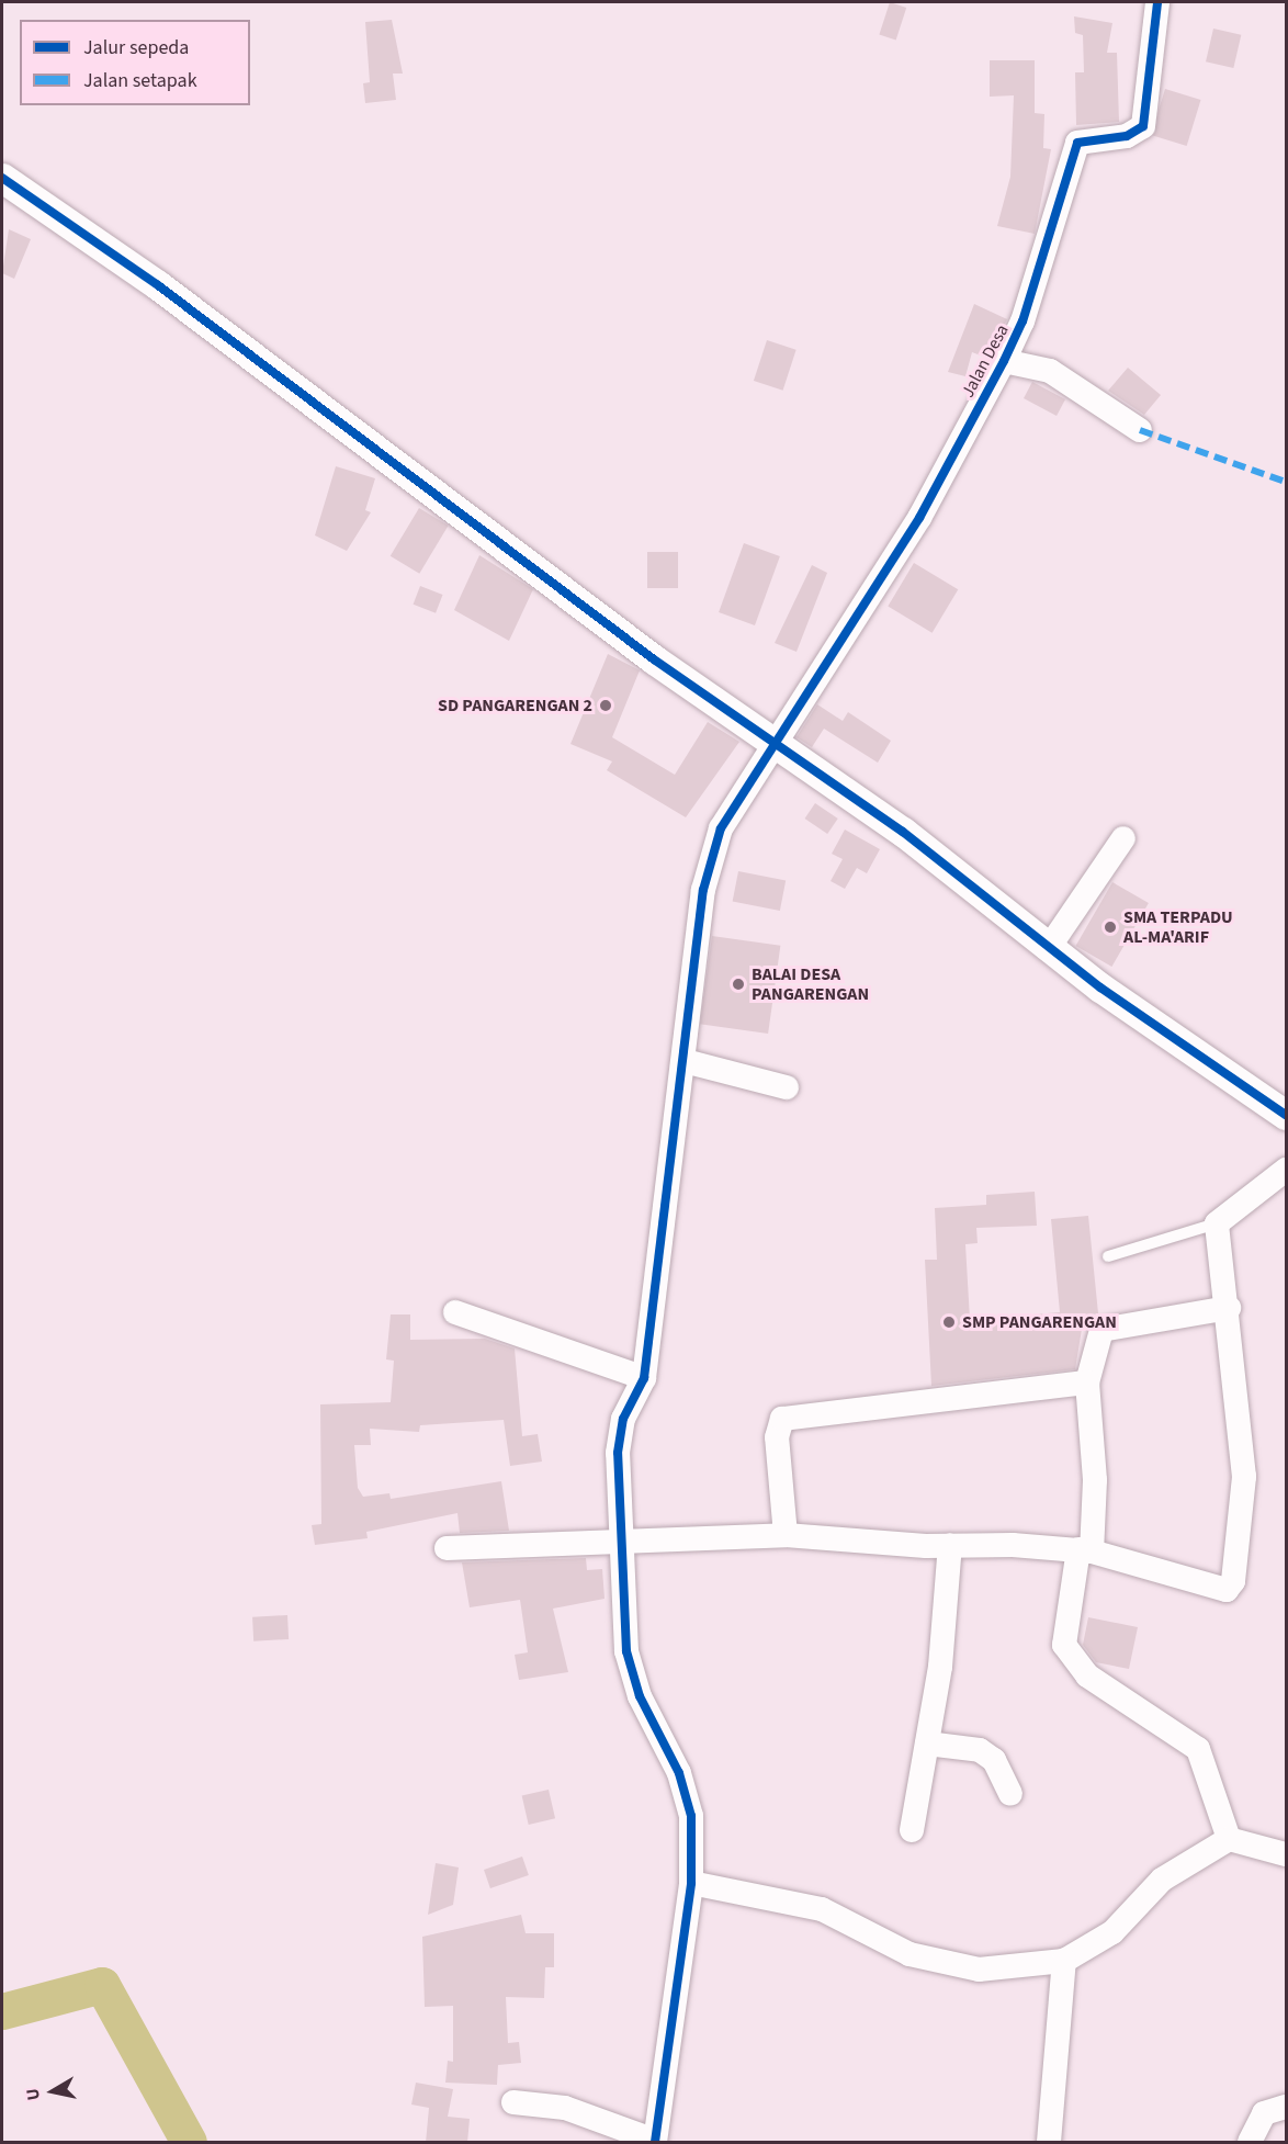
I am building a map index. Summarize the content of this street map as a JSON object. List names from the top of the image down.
{
  "streets": {
    "street": ["Jalan Desa"]
  },
  "places": [
    "SD PANGARENGAN 2",
    "SMA TERPADU AL-MA'ARIF",
    "BALAI DESA PANGARENGAN",
    "SMP PANGARENGAN"
  ],
  "legend": ["Jalur sepeda", "Jalan setapak"],
  "north": "left"
}
